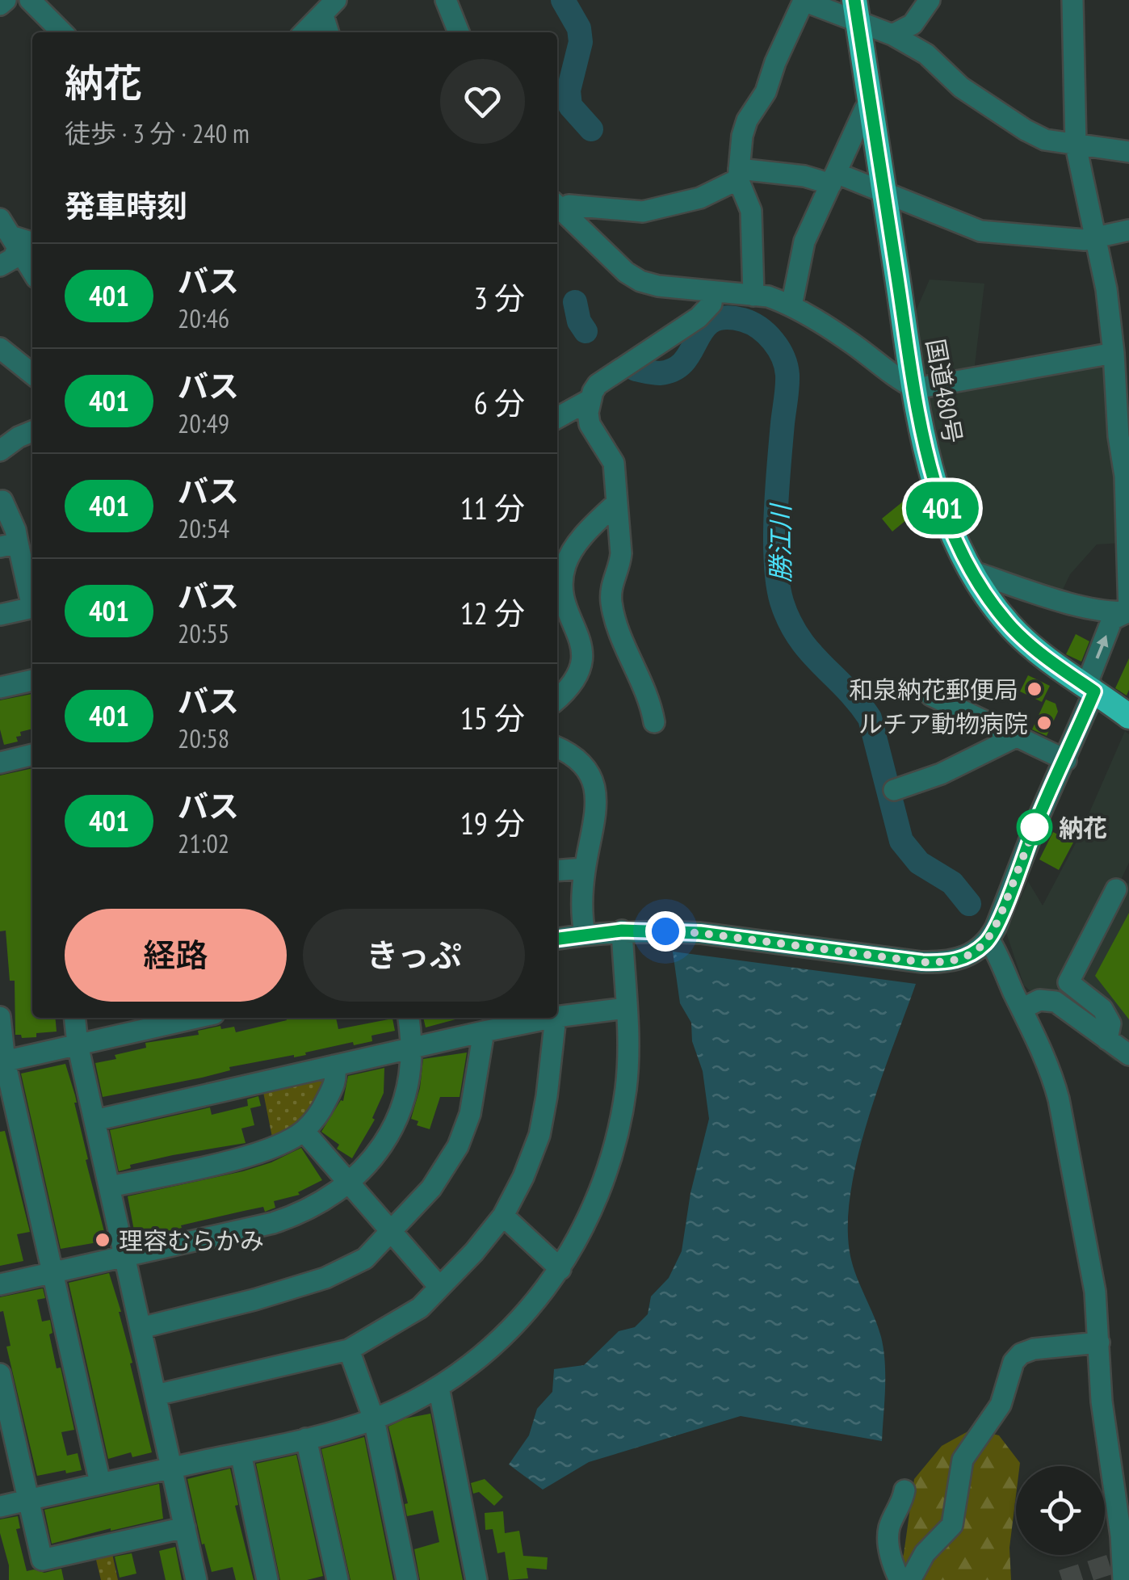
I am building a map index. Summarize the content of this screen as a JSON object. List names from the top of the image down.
{
  "streets": {
    "highway": ["国道480号"]
  },
  "water": ["勝江川"],
  "places": [
    "和泉納花郵便局",
    "ルチア動物病院",
    "納花",
    "理容むらかみ"
  ],
  "lines": ["bus line 401"],
  "page": {
    "on_map": "401",
    "heading": [
      ["納花", "徒歩 · 3 分 · 240 m"],
      "発車時刻"
    ],
    "list": [
      {
        "mark": "401",
        "name": "バス",
        "note": "20:46",
        "value": "3 分"
      },
      {
        "mark": "401",
        "name": "バス",
        "note": "20:49",
        "value": "6 分"
      },
      {
        "mark": "401",
        "name": "バス",
        "note": "20:54",
        "value": "11 分"
      },
      {
        "mark": "401",
        "name": "バス",
        "note": "20:55",
        "value": "12 分"
      },
      {
        "mark": "401",
        "name": "バス",
        "note": "20:58",
        "value": "15 分"
      },
      {
        "mark": "401",
        "name": "バス",
        "note": "21:02",
        "value": "19 分"
      }
    ],
    "buttons": ["経路", "きっぷ"]
  }
}
